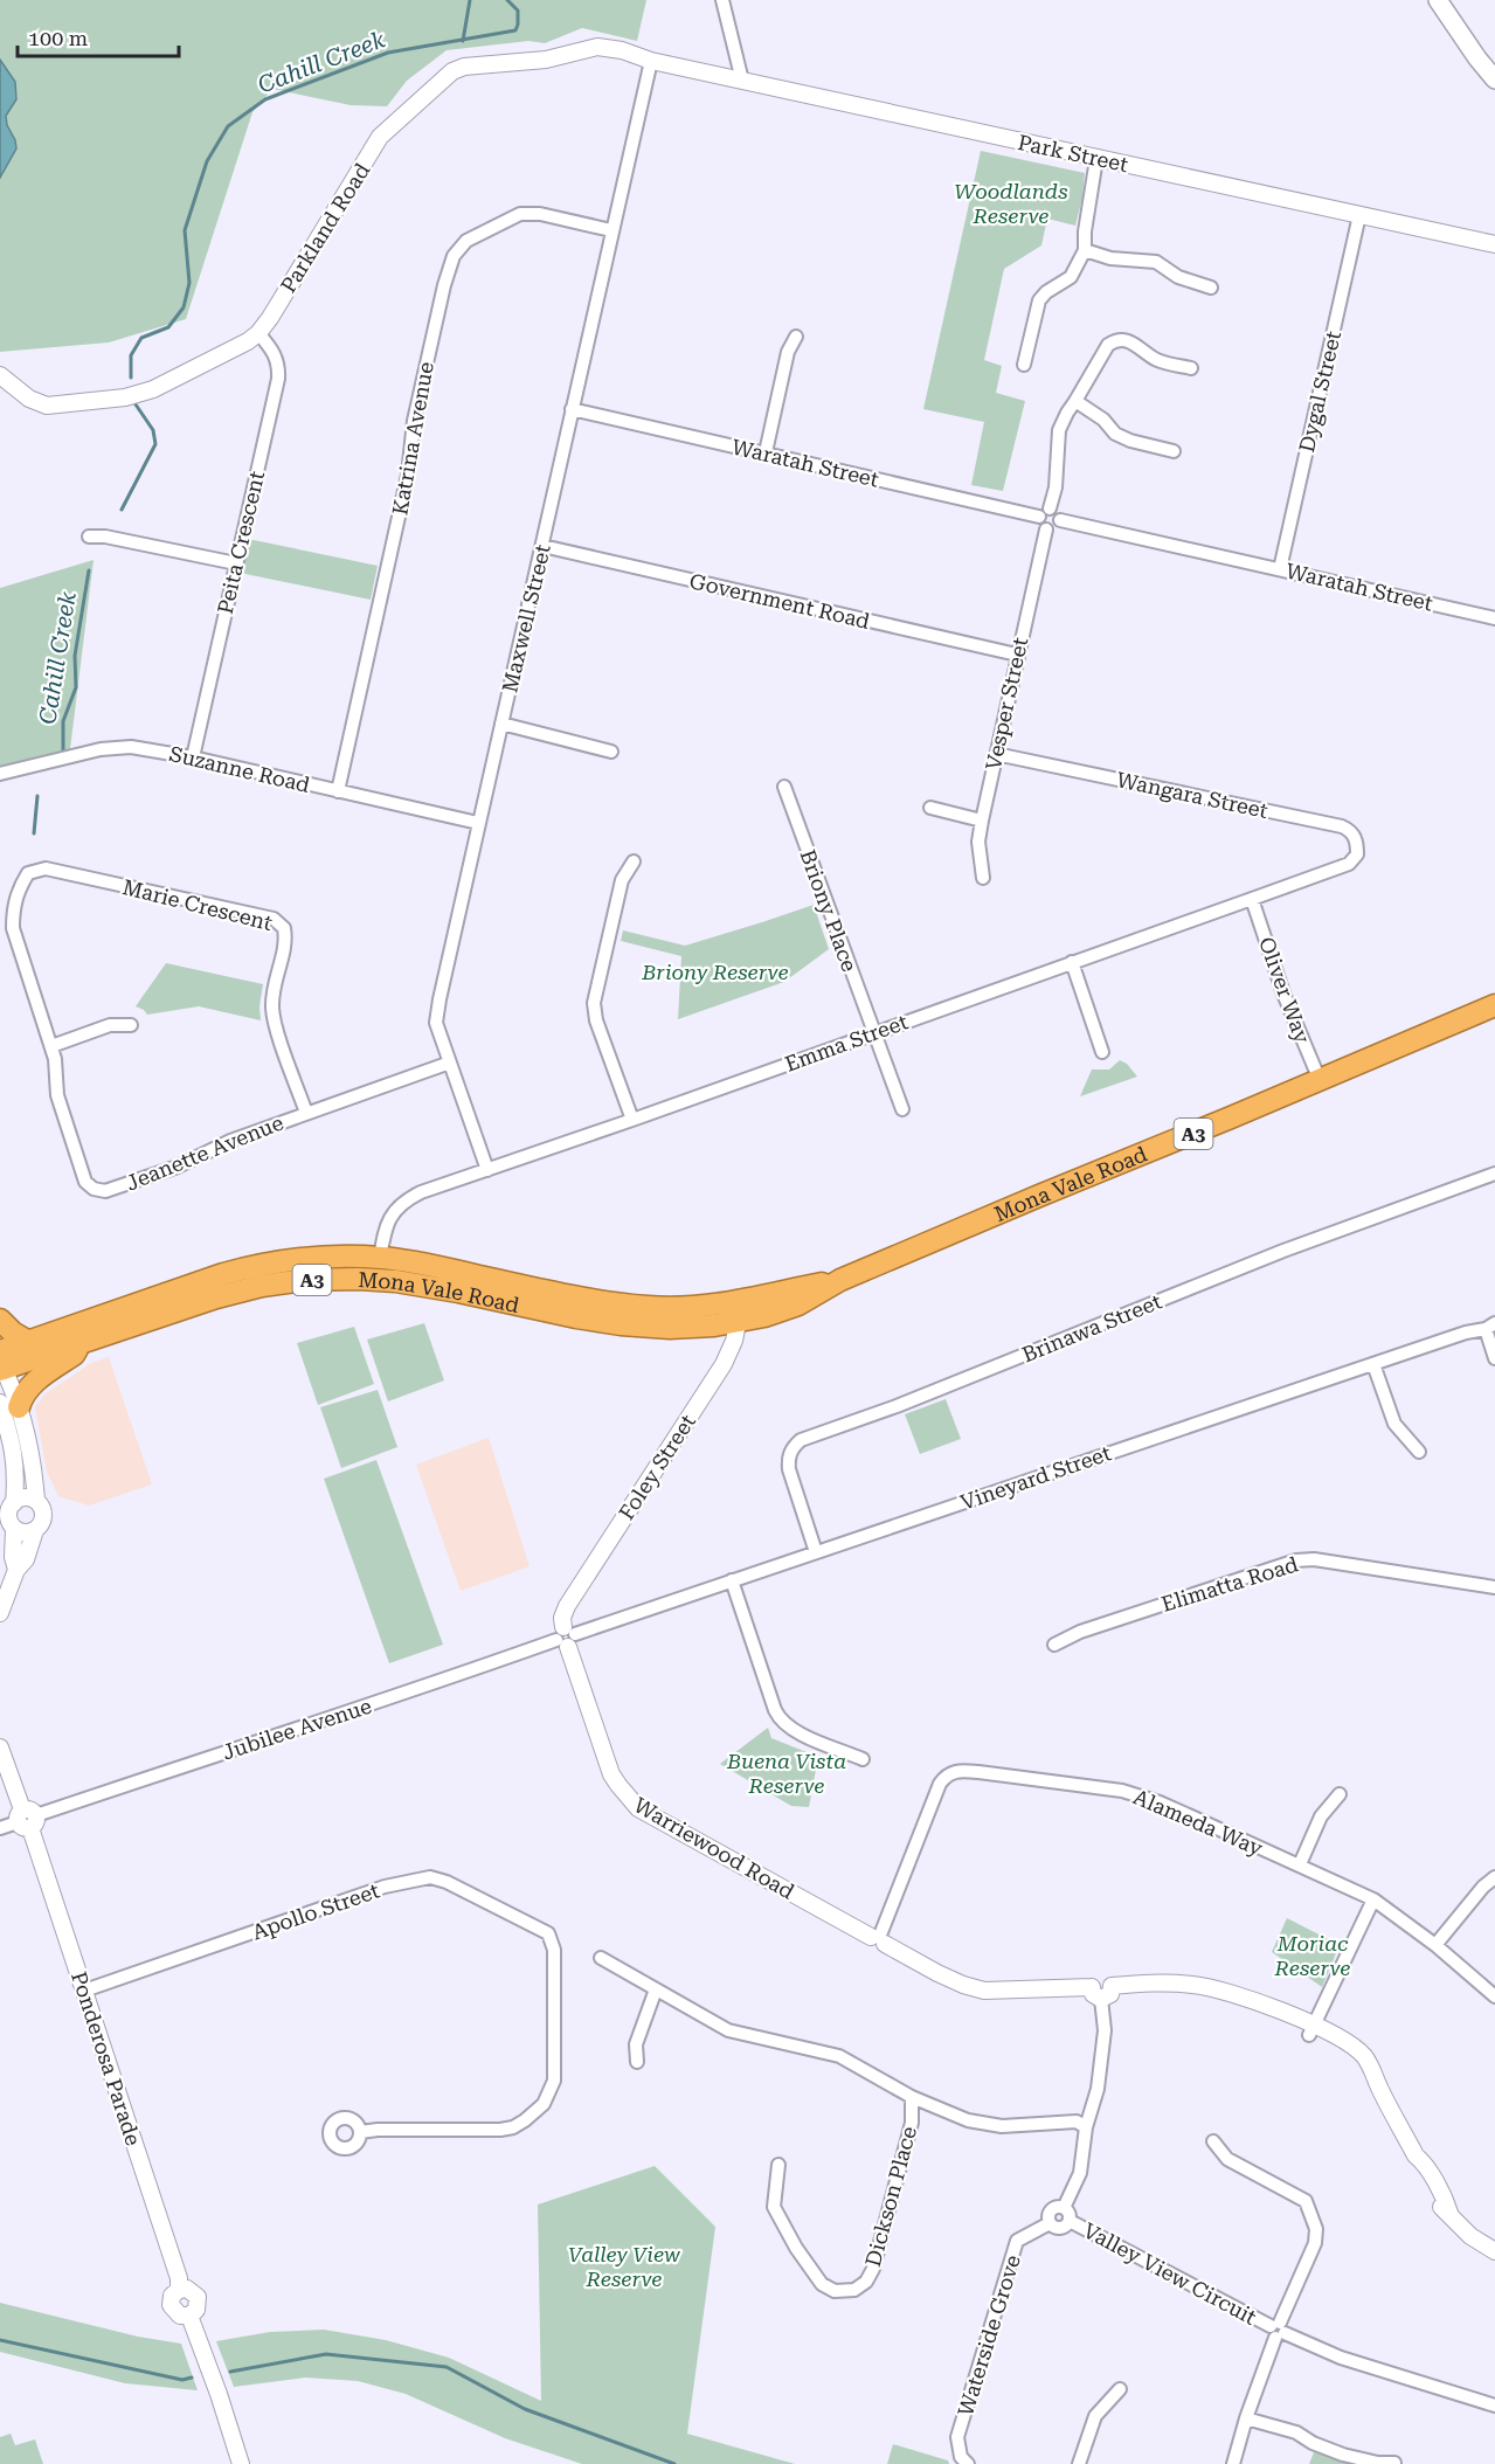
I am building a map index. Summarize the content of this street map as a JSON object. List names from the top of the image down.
{
  "streets": {
    "highway": ["A3", "Mona Vale Road"],
    "street": [
      "Park Street",
      "Parkland Road",
      "Dygal Street",
      "Katrina Avenue",
      "Waratah Street",
      "Peita Crescent",
      "Government Road",
      "Maxwell Street",
      "Vesper Street",
      "Suzanne Road",
      "Wangara Street",
      "Marie Crescent",
      "Briony Place",
      "Oliver Way",
      "Emma Street",
      "Jeanette Avenue",
      "Brinawa Street",
      "Foley Street",
      "Vineyard Street",
      "Elimatta Road",
      "Jubilee Avenue",
      "Alameda Way",
      "Warriewood Road",
      "Apollo Street",
      "Ponderosa Parade",
      "Dickson Place",
      "Valley View Circuit",
      "Waterside Grove"
    ]
  },
  "crossings": [
    ["Park Street", "Parkland Road"],
    ["Park Street", "Dygal Street"],
    ["Park Street", "Maxwell Street"],
    ["Parkland Road", "Peita Crescent"],
    ["Parkland Road", "Maxwell Street"],
    ["Dygal Street", "Waratah Street"],
    ["Katrina Avenue", "Maxwell Street"],
    ["Katrina Avenue", "Suzanne Road"],
    ["Waratah Street", "Maxwell Street"],
    ["Waratah Street", "Vesper Street"],
    ["Peita Crescent", "Suzanne Road"],
    ["Government Road", "Maxwell Street"],
    ["Government Road", "Vesper Street"],
    ["Maxwell Street", "Suzanne Road"],
    ["Maxwell Street", "Emma Street"],
    ["Maxwell Street", "Jeanette Avenue"],
    ["Vesper Street", "Wangara Street"],
    ["Wangara Street", "Emma Street"],
    ["Marie Crescent", "Jeanette Avenue"],
    ["Briony Place", "Emma Street"],
    ["Oliver Way", "Emma Street"],
    ["Oliver Way", "Mona Vale Road"],
    ["Emma Street", "Mona Vale Road"],
    ["Mona Vale Road", "Foley Street"],
    ["Brinawa Street", "Vineyard Street"],
    ["Foley Street", "Vineyard Street"],
    ["Foley Street", "Jubilee Avenue"],
    ["Foley Street", "Warriewood Road"],
    ["Vineyard Street", "Jubilee Avenue"],
    ["Vineyard Street", "Warriewood Road"],
    ["Jubilee Avenue", "Warriewood Road"],
    ["Jubilee Avenue", "Ponderosa Parade"],
    ["Alameda Way", "Warriewood Road"],
    ["Apollo Street", "Ponderosa Parade"],
    ["Valley View Circuit", "Waterside Grove"]
  ],
  "water": ["Cahill Creek"],
  "parks": [
    "Woodlands Reserve",
    "Briony Reserve",
    "Buena Vista Reserve",
    "Moriac Reserve",
    "Valley View Reserve"
  ],
  "scale_bar": "100 m"
}
